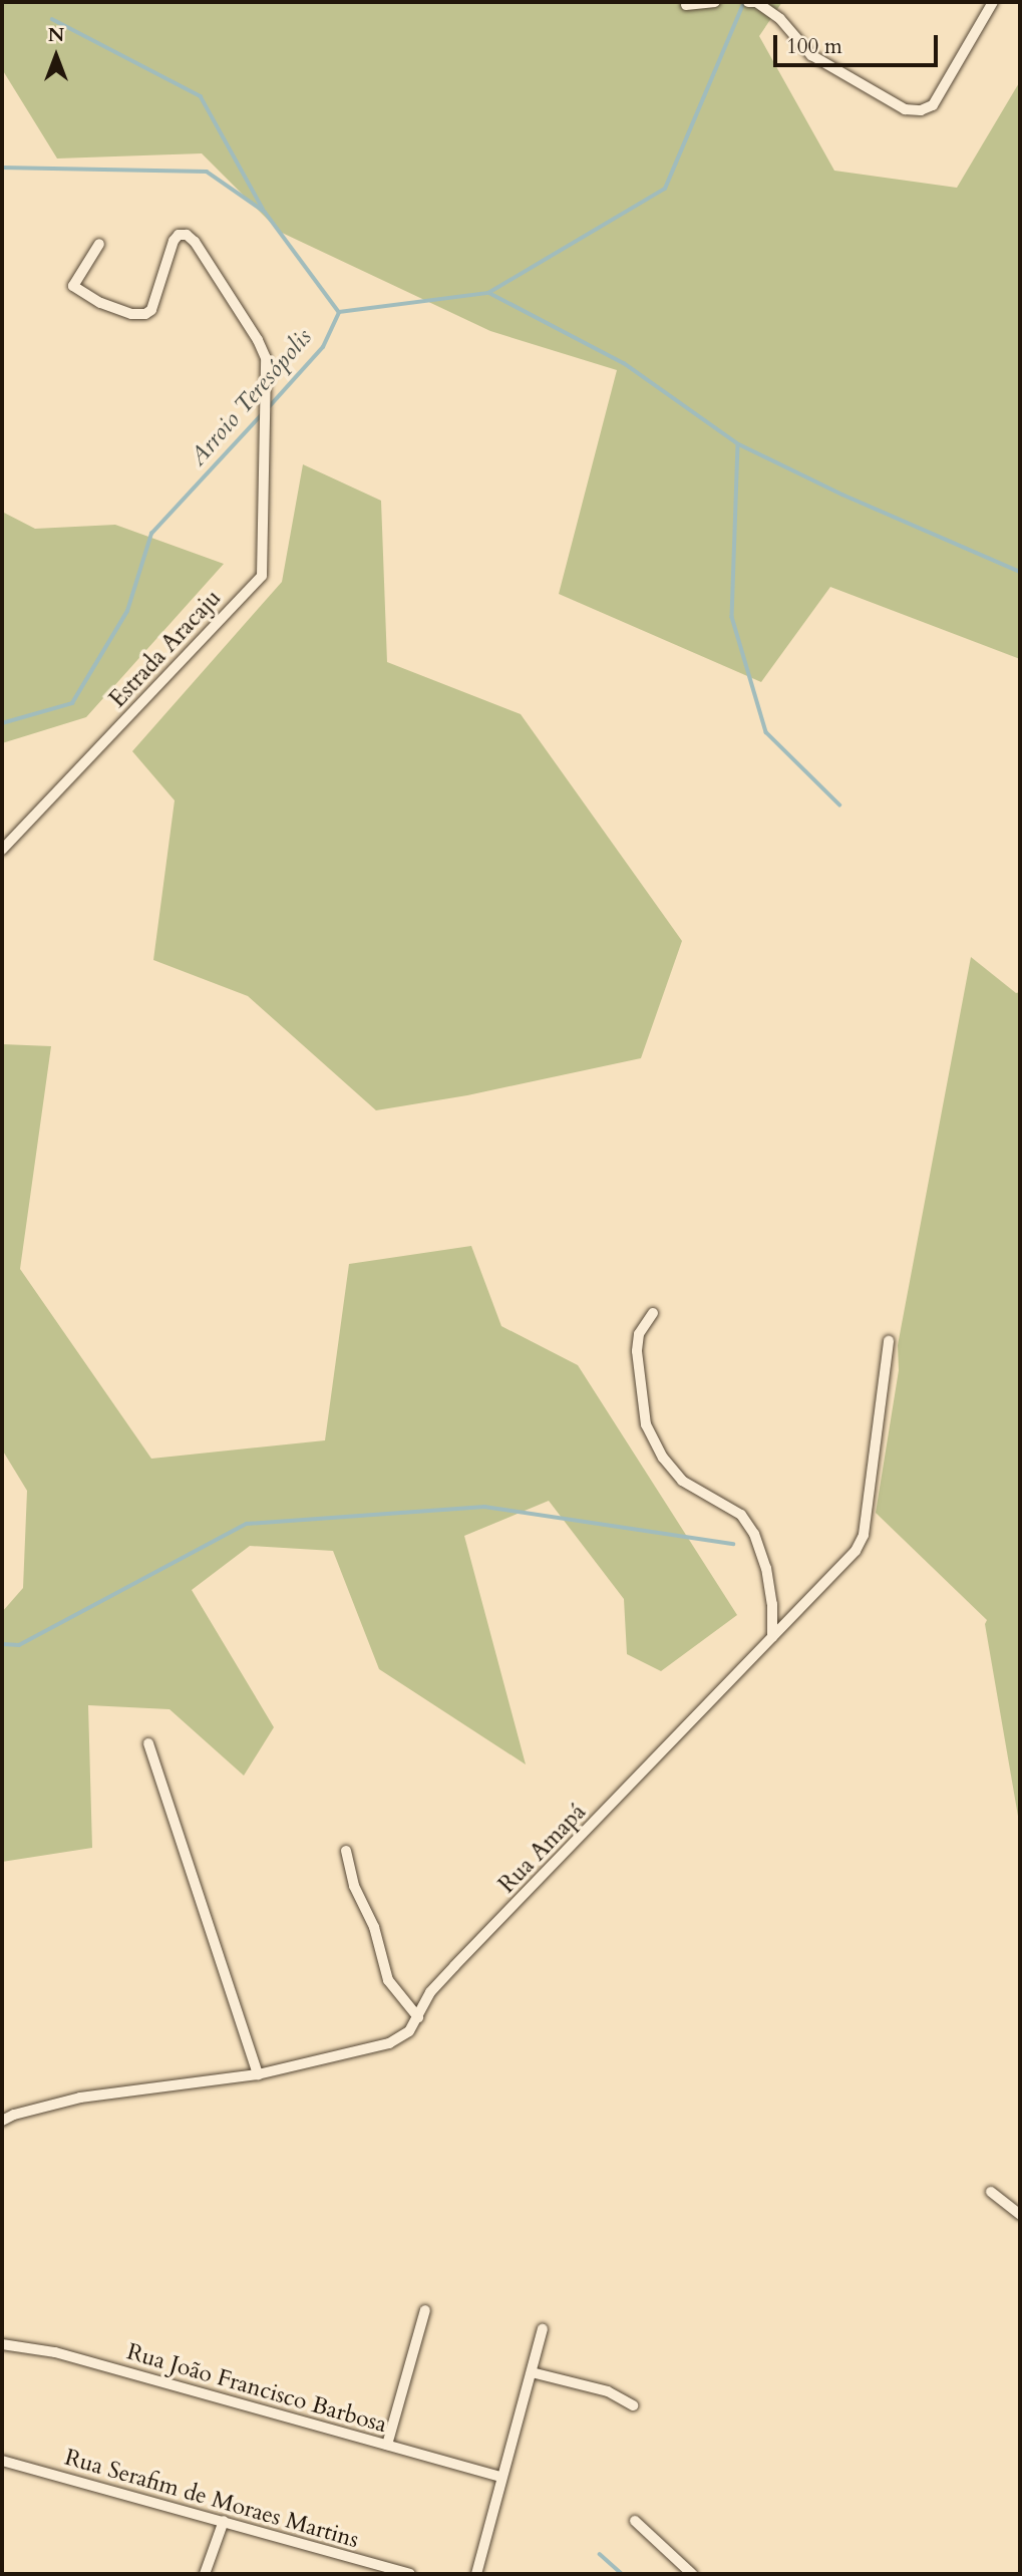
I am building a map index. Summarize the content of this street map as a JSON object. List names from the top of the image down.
{
  "streets": {
    "street": [
      "Estrada Aracaju",
      "Rua Amapá",
      "Rua João Francisco Barbosa",
      "Rua Serafim de Moraes Martins"
    ]
  },
  "water": ["Arroio Teresópolis"],
  "scale_bar": "100 m",
  "north": "top"
}
